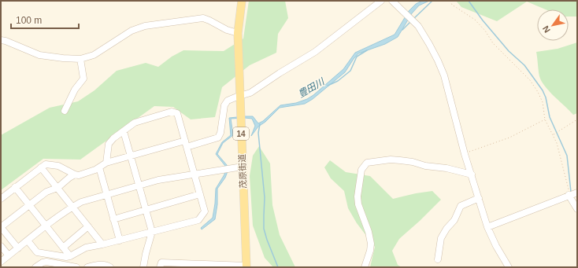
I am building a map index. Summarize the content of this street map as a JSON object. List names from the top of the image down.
{
  "streets": {
    "main road": ["14", "茂原街道"]
  },
  "water": ["豊田川"],
  "scale_bar": "100 m",
  "north": "bottom left"
}
